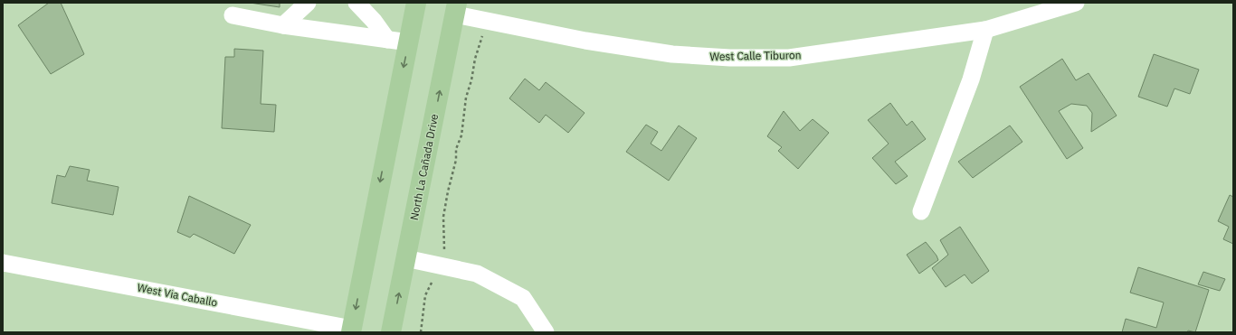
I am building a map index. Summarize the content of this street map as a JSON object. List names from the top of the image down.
{
  "streets": {
    "main road": ["North La Cañada Drive"],
    "street": ["West Calle Tiburon", "West Via Caballo"]
  },
  "crossings": [
    ["West Calle Tiburon", "North La Cañada Drive"]
  ]
}
